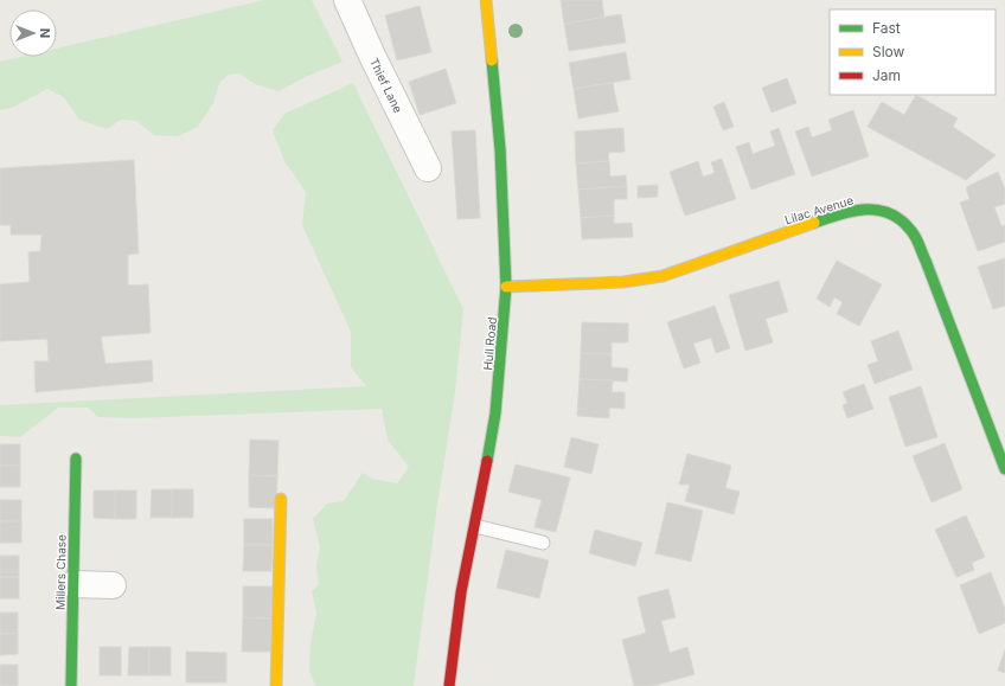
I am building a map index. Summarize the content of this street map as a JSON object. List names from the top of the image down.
{
  "streets": {
    "street": [
      "Thief Lane",
      "Lilac Avenue",
      "Hull Road",
      "Millers Chase"
    ]
  },
  "crossings": [
    ["Lilac Avenue", "Hull Road"]
  ],
  "legend": ["Fast", "Slow", "Jam"],
  "north": "right"
}
